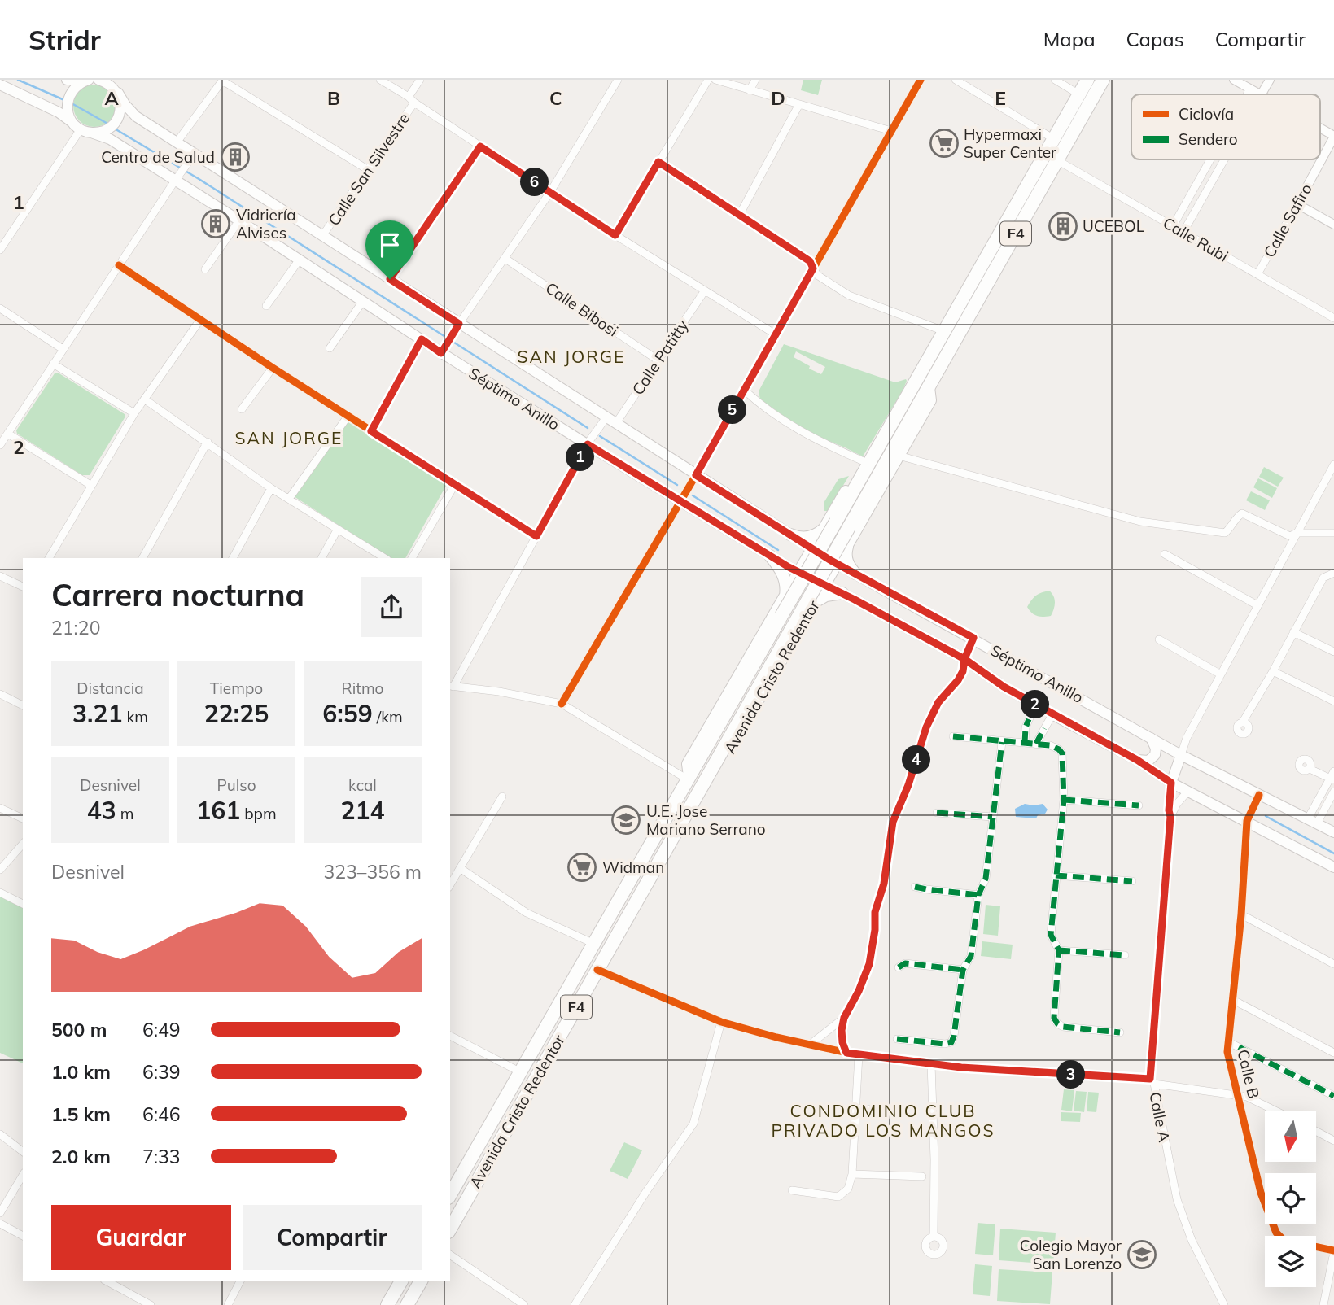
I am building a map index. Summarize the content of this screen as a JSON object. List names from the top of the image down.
{
  "streets": {
    "highway": ["F4", "Avenida Cristo Redentor"],
    "main road": ["Séptimo Anillo"],
    "street": [
      "Calle San Silvestre",
      "Calle Safiro",
      "Calle Rubi",
      "Calle Bibosi",
      "Calle Patitty",
      "Calle B",
      "Calle A"
    ]
  },
  "crossings": [
    ["Calle Safiro", "Calle Rubi"],
    ["Calle Rubi", "Avenida Cristo Redentor"],
    ["Calle Bibosi", "Calle Patitty"],
    ["Séptimo Anillo", "Avenida Cristo Redentor"],
    ["Séptimo Anillo", "Calle B"],
    ["Séptimo Anillo", "Calle A"]
  ],
  "districts": ["SAN JORGE", "SAN JORGE", "CONDOMINIO CLUB PRIVADO LOS MANGOS"],
  "places": {
    "supermarket": ["Hypermaxi Super Center", "Widman"],
    "building": ["Centro de Salud", "Vidriería Alvises", "UCEBOL"],
    "school or university": ["U.E. Jose Mariano Serrano", "Colegio Mayor San Lorenzo"]
  },
  "legend": ["Ciclovía", "Sendero"],
  "north": "bottom",
  "page": {
    "header": "Stridr",
    "nav": ["Mapa", "Capas", "Compartir"],
    "pins": [
      "6",
      "5",
      "1",
      "2",
      "4",
      "3"
    ],
    "heading": ["Carrera nocturna", "21:20"],
    "stats": [
      ["Distancia", "3.21 km"],
      ["Tiempo", "22:25"],
      ["Ritmo", "6:59 /km"],
      ["Desnivel", "43 m"],
      ["Pulso", "161 bpm"],
      ["kcal", "214"]
    ],
    "chart": ["Desnivel", "323–356 m"],
    "list": [
      {
        "name": "500 m",
        "note": "6:49"
      },
      {
        "name": "1.0 km",
        "note": "6:39"
      },
      {
        "name": "1.5 km",
        "note": "6:46"
      },
      {
        "name": "2.0 km",
        "note": "7:33"
      }
    ],
    "buttons": ["Guardar", "Compartir"]
  },
  "grid": {
    "columns": [
      "A",
      "B",
      "C",
      "D",
      "E"
    ],
    "rows": ["1", "2"]
  }
}
